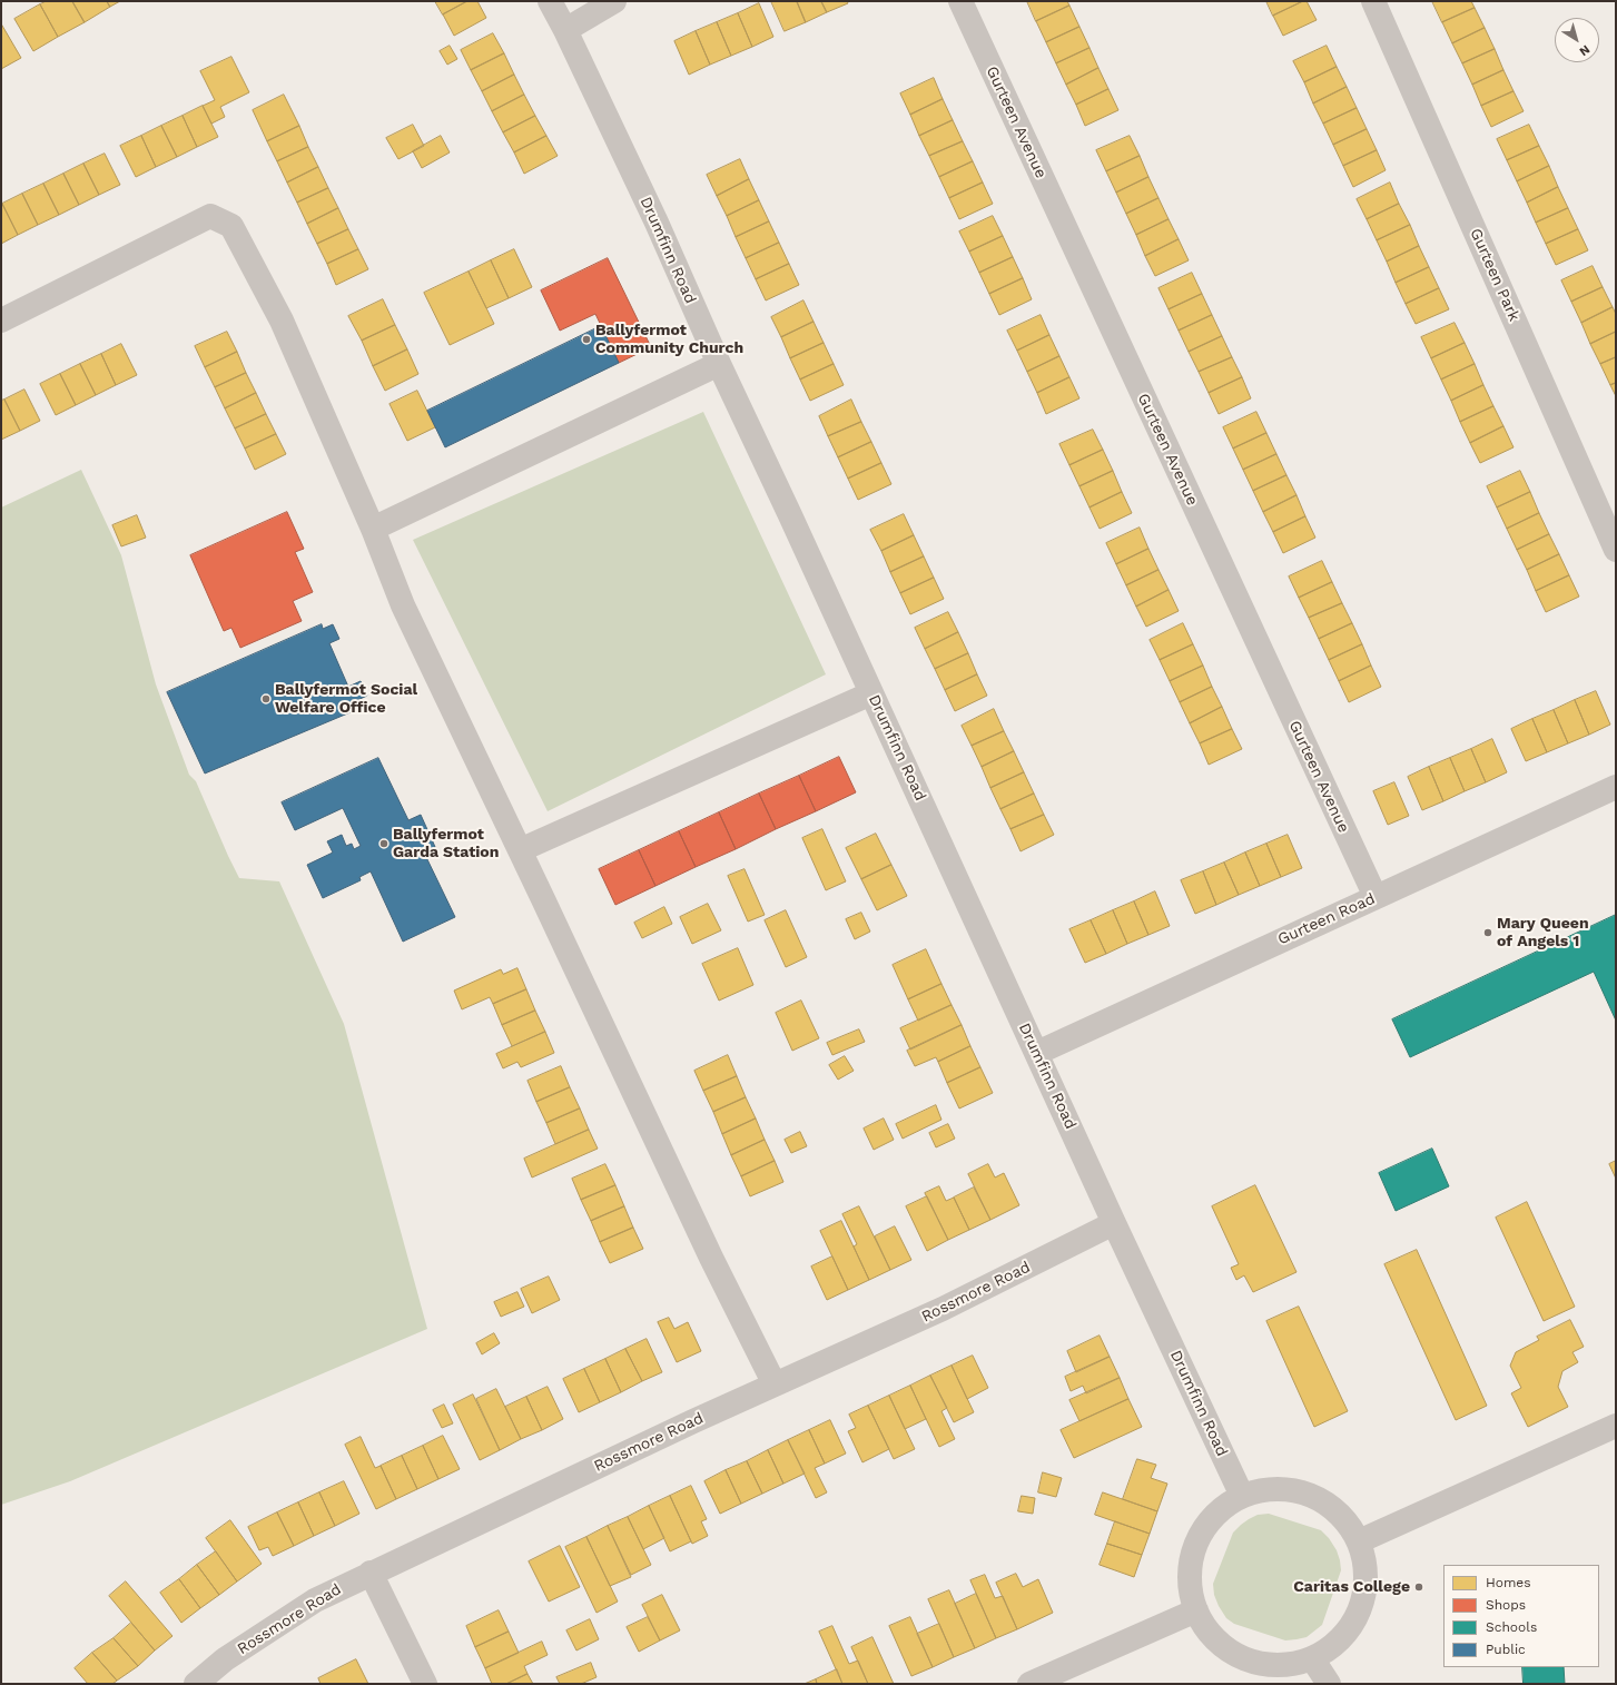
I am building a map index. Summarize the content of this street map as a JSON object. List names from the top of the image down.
{
  "streets": {
    "street": [
      "Gurteen Avenue",
      "Drumfinn Road",
      "Gurteen Park",
      "Gurteen Road",
      "Rossmore Road"
    ]
  },
  "crossings": [
    ["Gurteen Avenue", "Gurteen Road"],
    ["Drumfinn Road", "Gurteen Road"],
    ["Drumfinn Road", "Rossmore Road"]
  ],
  "places": [
    "Ballyfermot Community Church",
    "Ballyfermot Social Welfare Office",
    "Ballyfermot Garda Station",
    "Mary Queen of Angels 1",
    "Caritas College"
  ],
  "legend": [
    "Homes",
    "Shops",
    "Schools",
    "Public"
  ],
  "north": "bottom right"
}
